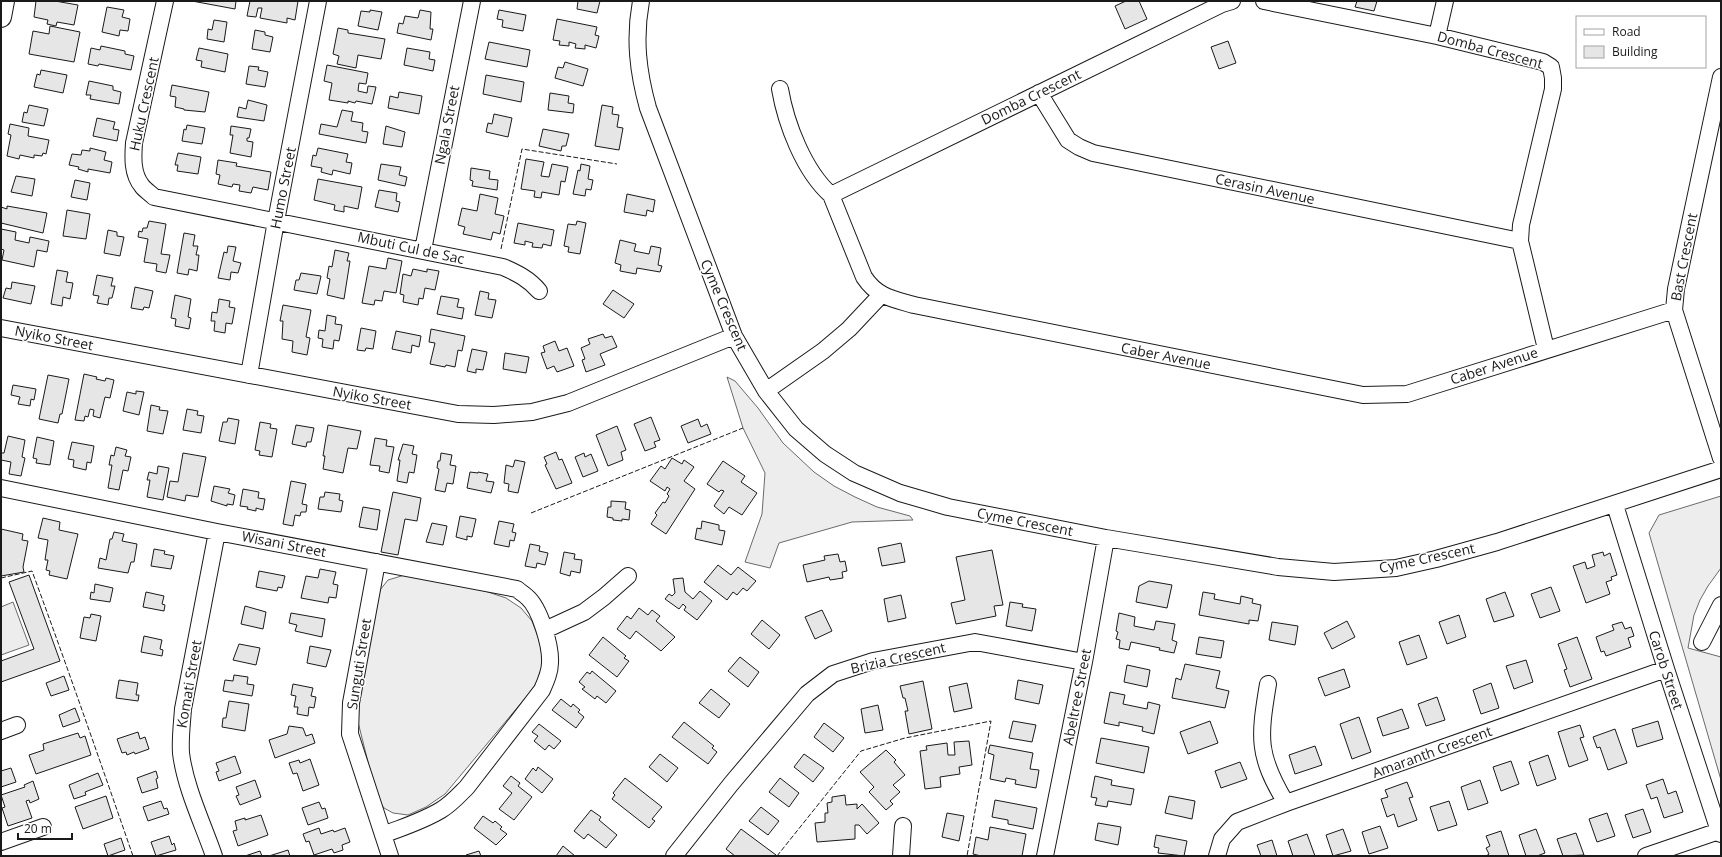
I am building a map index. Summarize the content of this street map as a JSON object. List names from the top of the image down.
{
  "streets": {
    "street": [
      "Domba Crescent",
      "Huku Crescent",
      "Ngala Street",
      "Humo Street",
      "Cerasin Avenue",
      "Mbuti Cul de Sac",
      "Bast Crescent",
      "Cyme Crescent",
      "Nyiko Street",
      "Caber Avenue",
      "Wisani Street",
      "Brizia Crescent",
      "Sunguti Street",
      "Carob Street",
      "Komati Street",
      "Abeltree Street",
      "Amaranth Crescent"
    ]
  },
  "crossings": [
    ["Domba Crescent", "Cerasin Avenue"],
    ["Domba Crescent", "Caber Avenue"],
    ["Huku Crescent", "Humo Street"],
    ["Huku Crescent", "Mbuti Cul de Sac"],
    ["Ngala Street", "Mbuti Cul de Sac"],
    ["Humo Street", "Mbuti Cul de Sac"],
    ["Humo Street", "Nyiko Street"],
    ["Bast Crescent", "Caber Avenue"],
    ["Cyme Crescent", "Nyiko Street"],
    ["Cyme Crescent", "Carob Street"],
    ["Cyme Crescent", "Abeltree Street"],
    ["Wisani Street", "Sunguti Street"],
    ["Wisani Street", "Komati Street"],
    ["Brizia Crescent", "Abeltree Street"],
    ["Carob Street", "Amaranth Crescent"]
  ],
  "legend": ["Road", "Building"],
  "scale_bar": "20 m"
}
